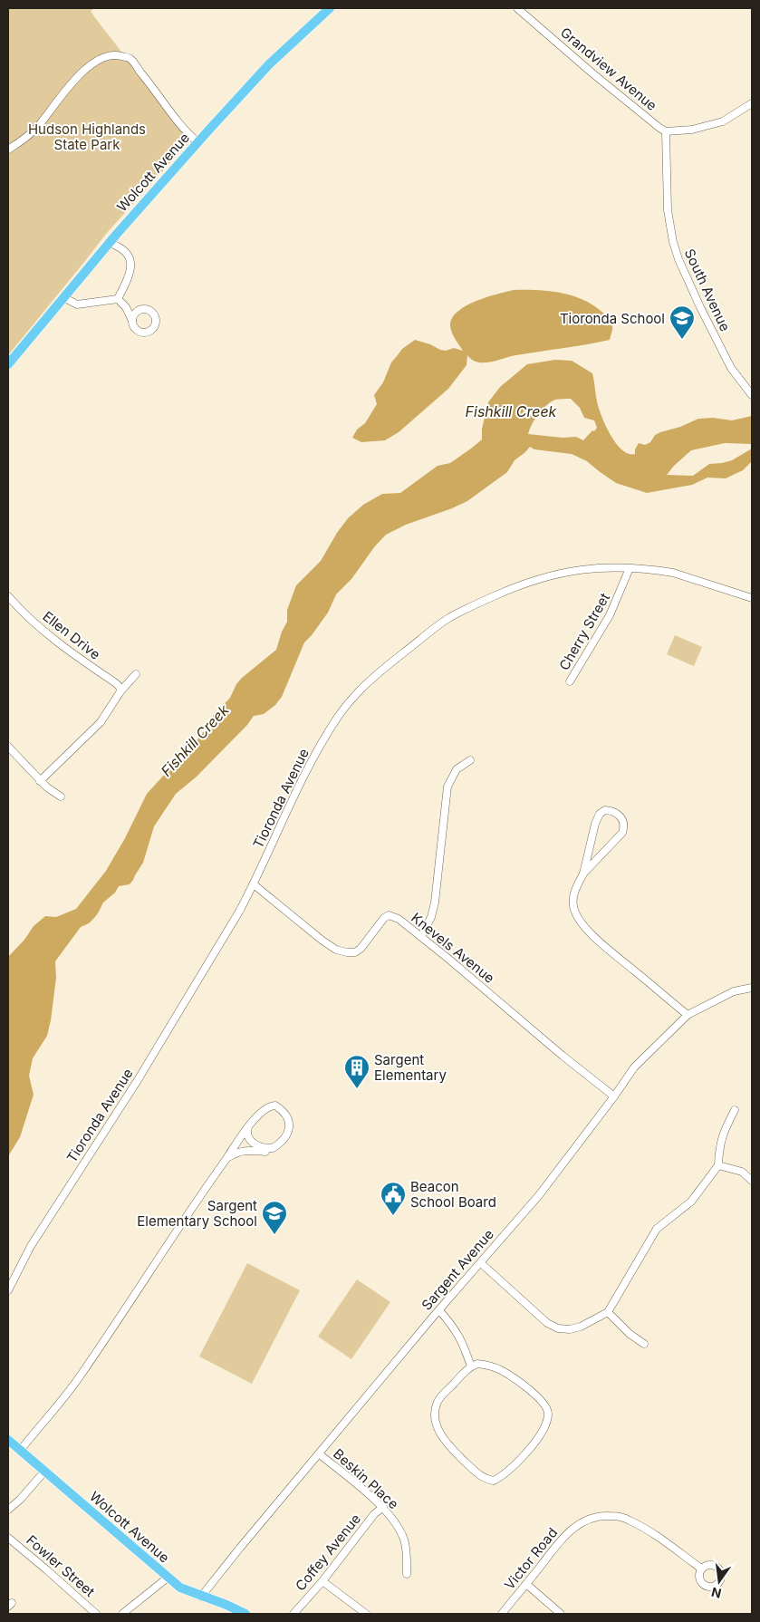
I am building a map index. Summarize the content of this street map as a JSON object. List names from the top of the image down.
{
  "streets": {
    "main road": ["Wolcott Avenue"],
    "street": [
      "Grandview Avenue",
      "South Avenue",
      "Cherry Street",
      "Ellen Drive",
      "Tioronda Avenue",
      "Knevels Avenue",
      "Sargent Avenue",
      "Beskin Place",
      "Coffey Avenue",
      "Victor Road",
      "Fowler Street"
    ]
  },
  "crossings": [
    ["Grandview Avenue", "South Avenue"],
    ["Wolcott Avenue", "Sargent Avenue"],
    ["Cherry Street", "Tioronda Avenue"],
    ["Tioronda Avenue", "Knevels Avenue"],
    ["Knevels Avenue", "Sargent Avenue"],
    ["Sargent Avenue", "Beskin Place"],
    ["Beskin Place", "Coffey Avenue"]
  ],
  "water": ["Fishkill Creek"],
  "parks": ["Hudson Highlands State Park"],
  "places": {
    "school or university": ["Tioronda School", "Sargent Elementary School"],
    "building": ["Sargent Elementary"],
    "public building": ["Beacon School Board"]
  },
  "north": "bottom"
}
